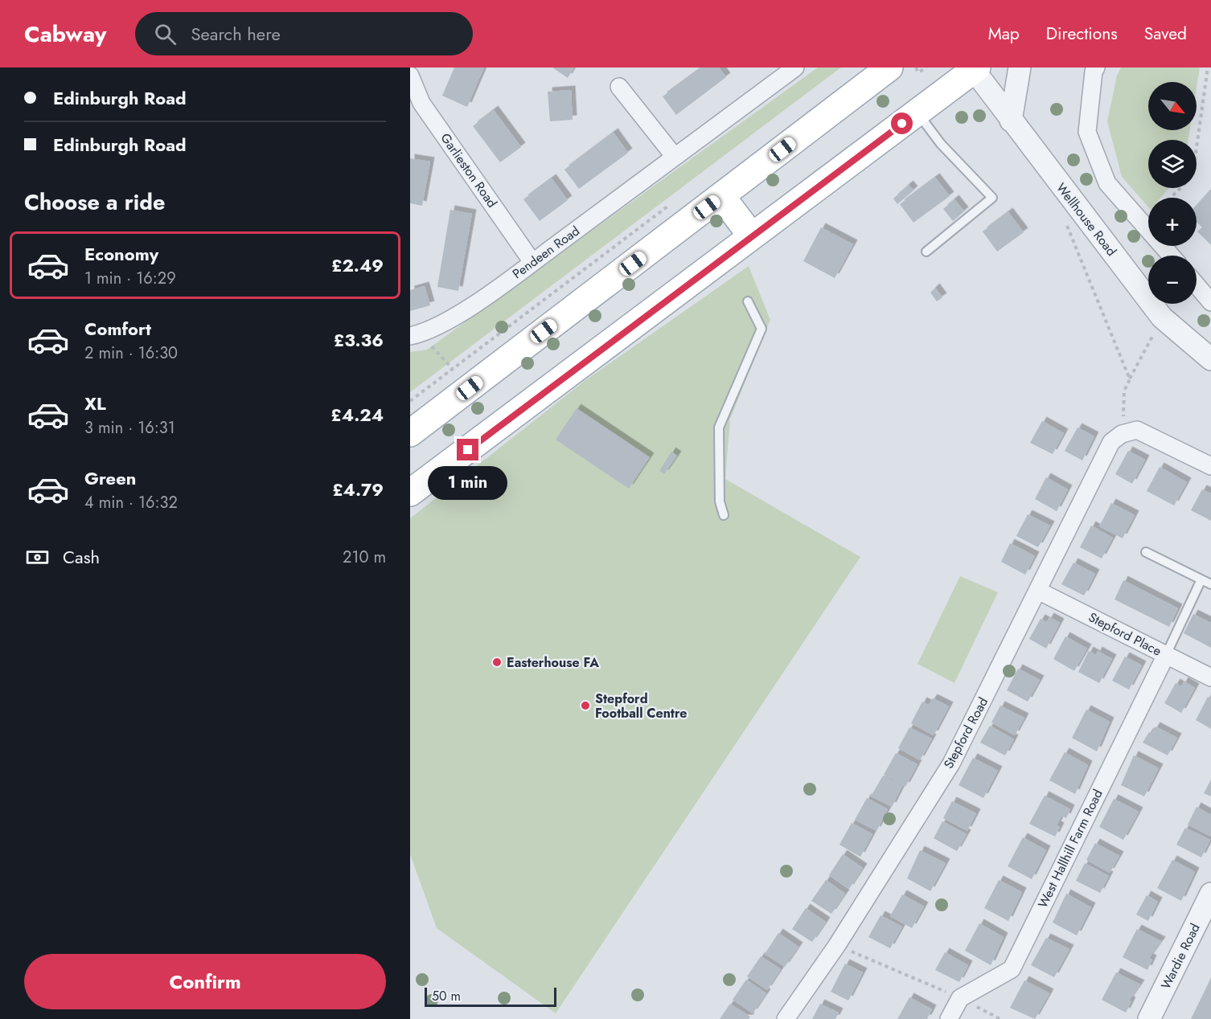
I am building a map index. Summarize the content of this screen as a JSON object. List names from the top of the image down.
{
  "streets": {
    "street": [
      "Garlieston Road",
      "Wellhouse Road",
      "Pendeen Road",
      "Stepford Place",
      "Stepford Road",
      "West Hallhill Farm Road",
      "Wardie Road"
    ]
  },
  "crossings": [
    ["Garlieston Road", "Pendeen Road"],
    ["Stepford Place", "Stepford Road"],
    ["Stepford Place", "West Hallhill Farm Road"]
  ],
  "places": ["Easterhouse FA", "Stepford Football Centre"],
  "scale_bar": "50 m",
  "north": "bottom right",
  "page": {
    "header": "Cabway",
    "search": "Search here",
    "nav": ["Map", "Directions", "Saved"],
    "banner": ["Edinburgh Road", "Edinburgh Road"],
    "map_buttons": ["+", "−"],
    "heading": "Choose a ride",
    "list": [
      {
        "name": "Economy",
        "note": "1 min · 16:29",
        "value": "£2.49"
      },
      {
        "name": "Comfort",
        "note": "2 min · 16:30",
        "value": "£3.36"
      },
      {
        "name": "XL",
        "note": "3 min · 16:31",
        "value": "£4.24"
      },
      {
        "name": "Green",
        "note": "4 min · 16:32",
        "value": "£4.79"
      }
    ],
    "bubble": "1 min",
    "pay": ["Cash", "210 m"],
    "buttons": "Confirm",
    "scale": "50 m"
  }
}
